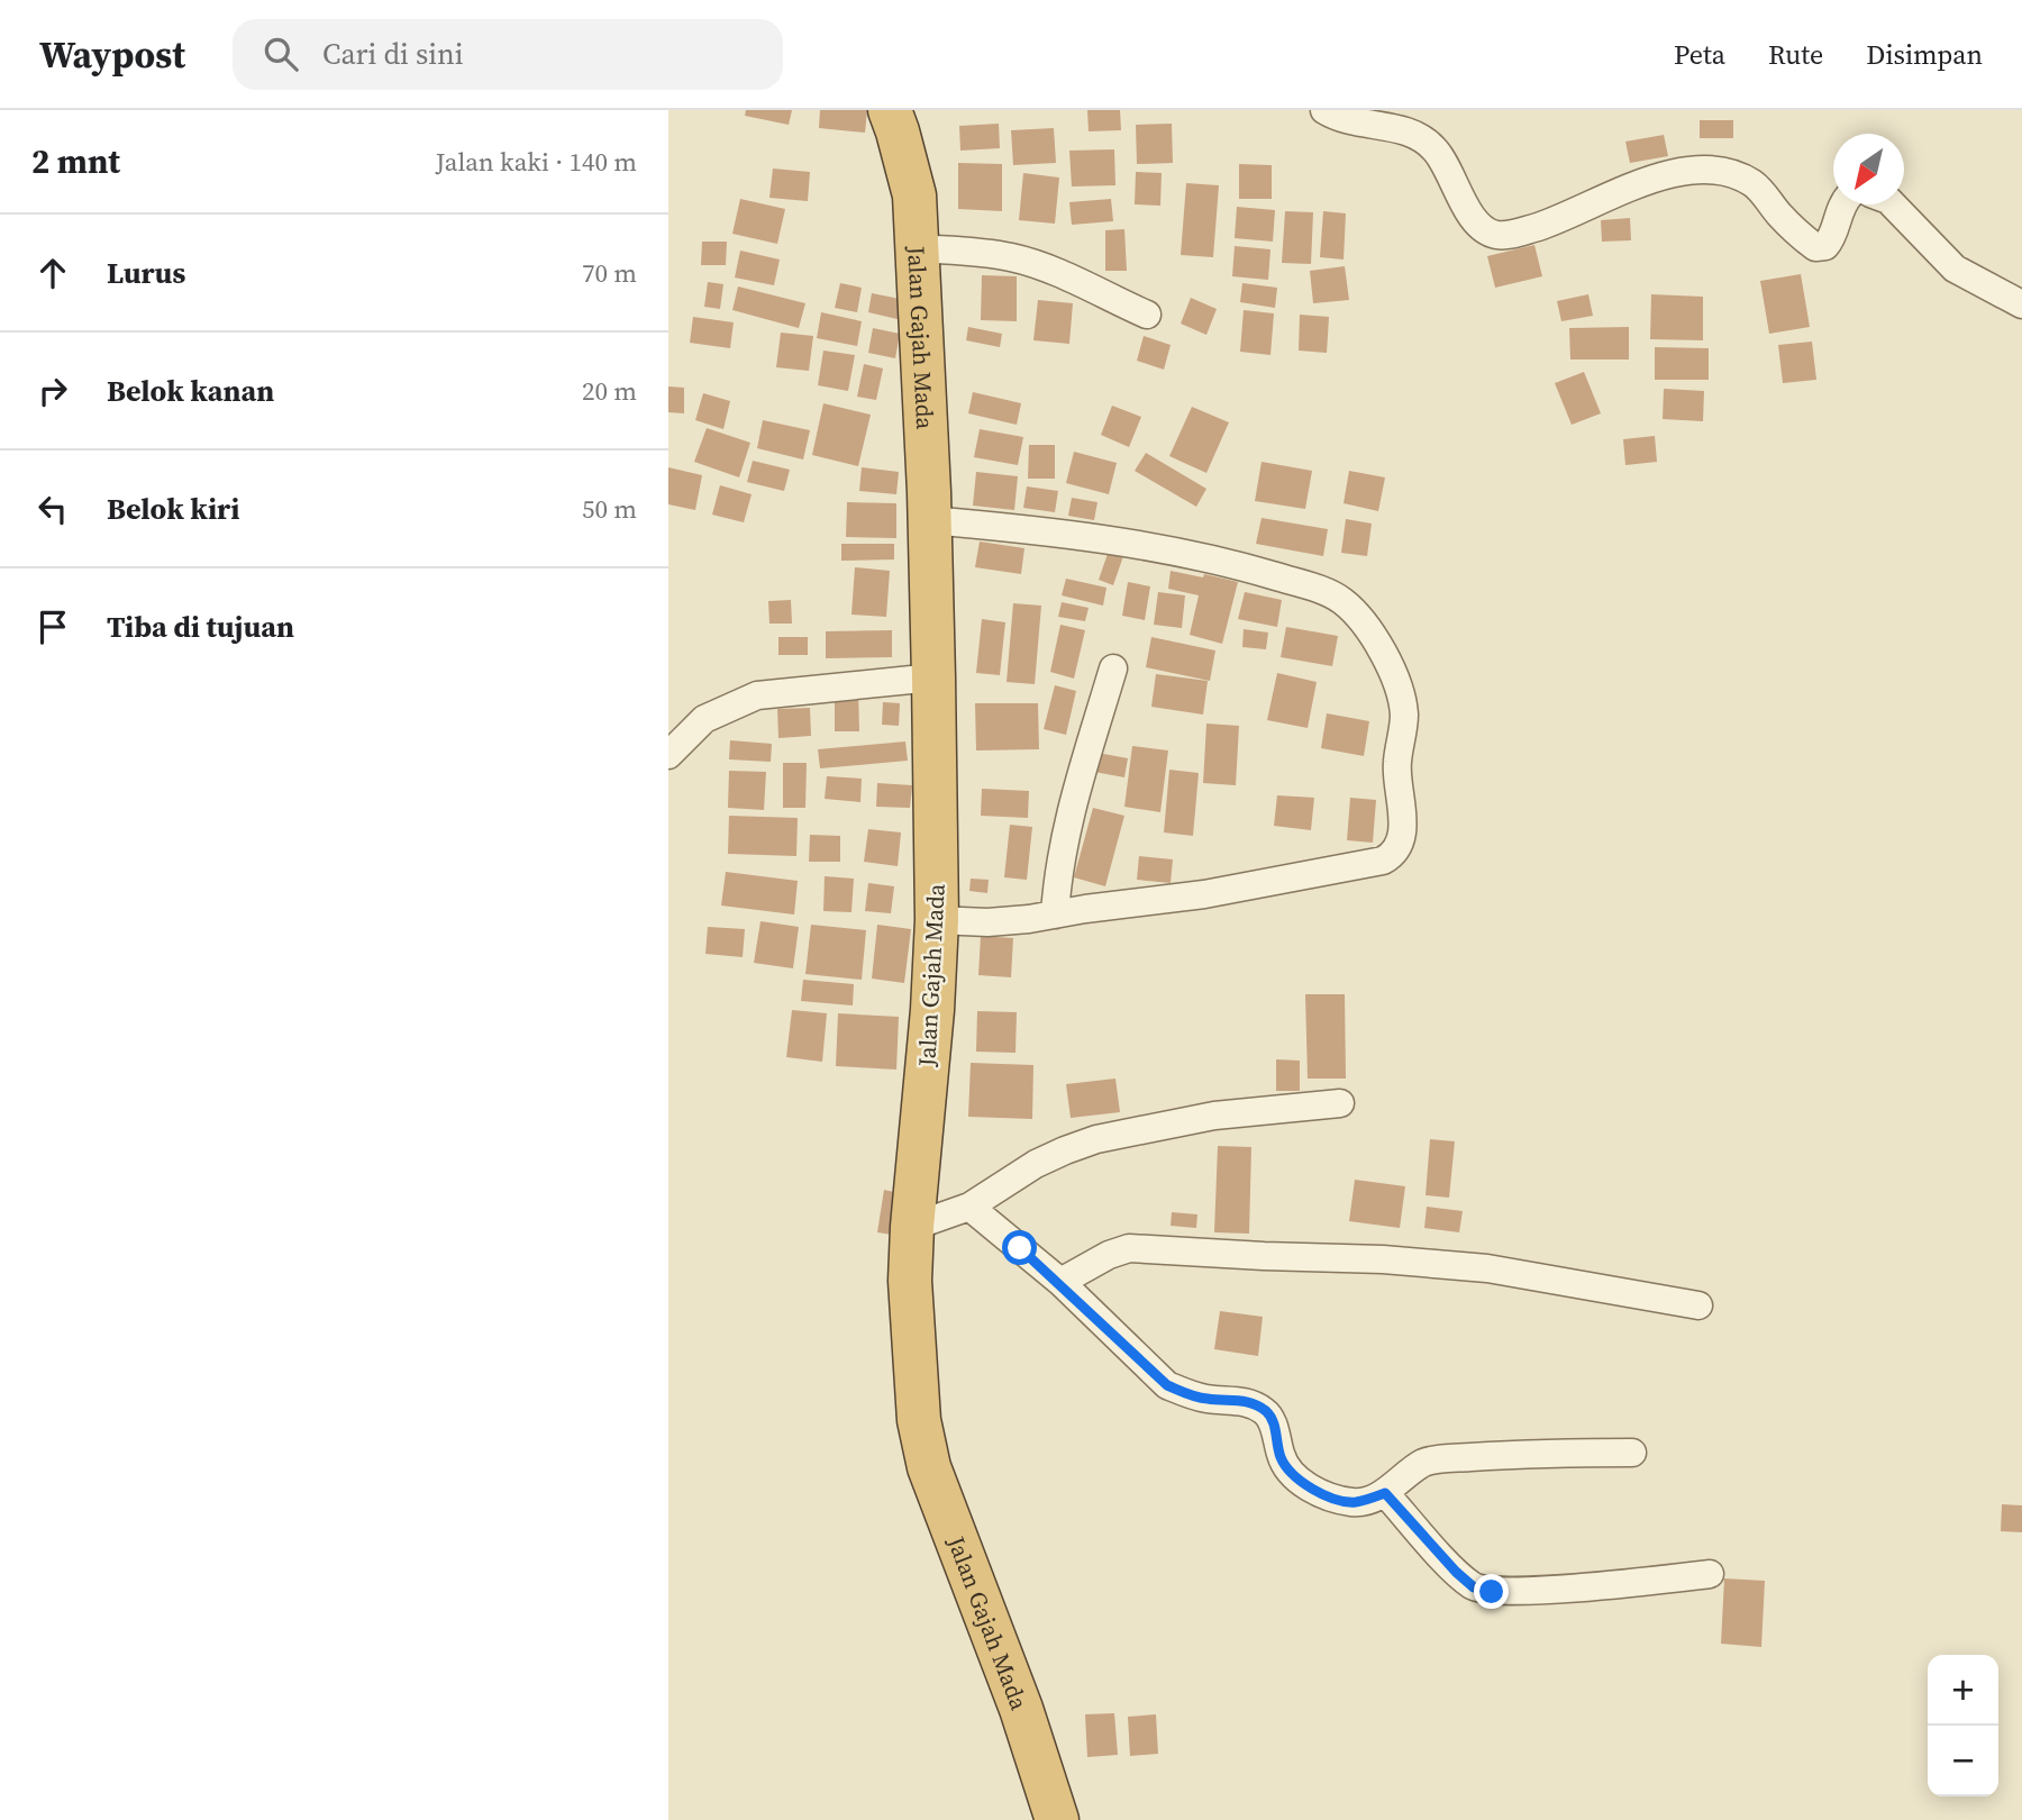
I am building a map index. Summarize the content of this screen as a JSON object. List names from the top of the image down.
{
  "streets": {
    "highway": ["Jalan Gajah Mada"]
  },
  "north": "bottom left",
  "page": {
    "header": "Waypost",
    "search": "Cari di sini",
    "nav": ["Peta", "Rute", "Disimpan"],
    "heading": ["2 mnt", "Jalan kaki · 140 m"],
    "list": [
      ["Lurus", "70 m"],
      ["Belok kanan", "20 m"],
      ["Belok kiri", "50 m"],
      "Tiba di tujuan"
    ],
    "map_buttons": ["+", "−"]
  }
}
